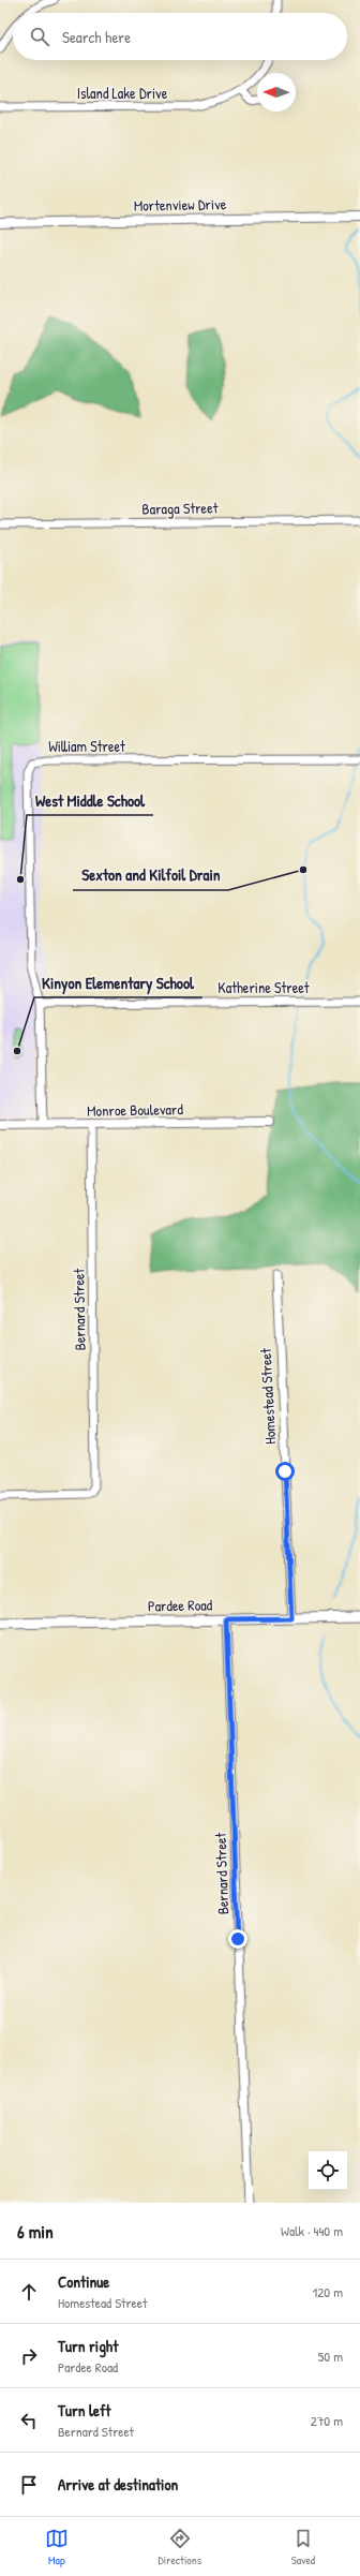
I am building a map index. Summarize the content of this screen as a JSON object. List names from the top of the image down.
{
  "streets": {
    "main road": ["Pardee Road"],
    "street": [
      "Island Lake Drive",
      "Mortenview Drive",
      "Baraga Street",
      "William Street",
      "Katherine Street",
      "Monroe Boulevard",
      "Bernard Street",
      "Homestead Street"
    ]
  },
  "crossings": [
    ["William Street", "Katherine Street"],
    ["Monroe Boulevard", "Bernard Street"],
    ["Bernard Street", "Pardee Road"],
    ["Homestead Street", "Pardee Road"]
  ],
  "places": ["Sexton and Kilfoil Drain", "West Middle School", "Kinyon Elementary School"],
  "north": "left",
  "page": {
    "search": "Search here",
    "heading": ["6 min", "Walk · 440 m"],
    "list": [
      ["Continue", "Homestead Street", "120 m"],
      ["Turn right", "Pardee Road", "50 m"],
      ["Turn left", "Bernard Street", "270 m"],
      "Arrive at destination"
    ],
    "nav": ["Map", "Directions", "Saved"]
  }
}
